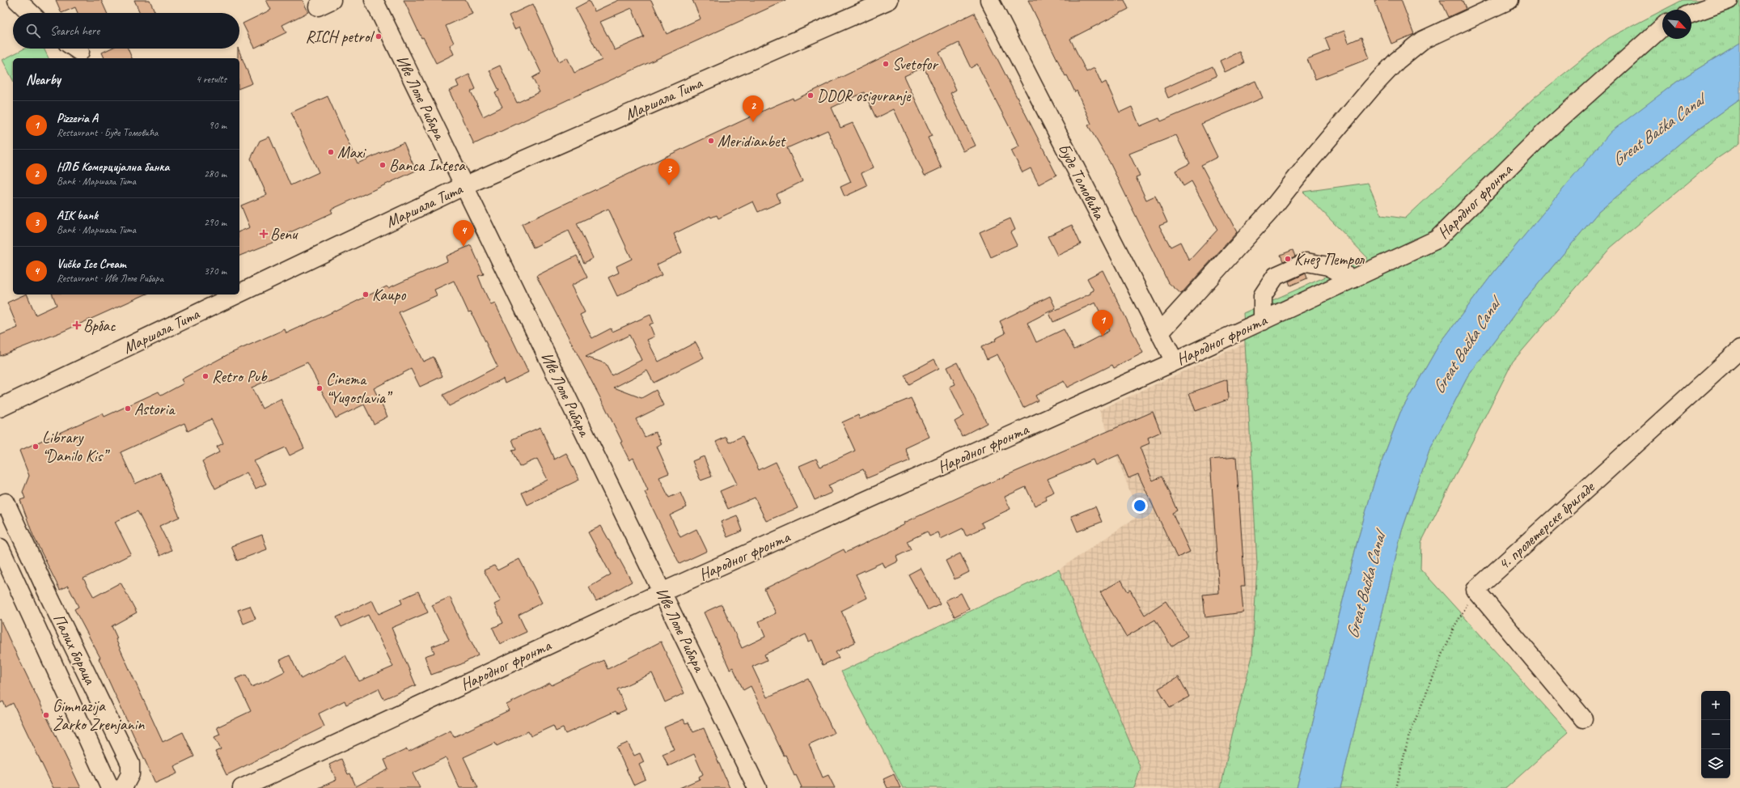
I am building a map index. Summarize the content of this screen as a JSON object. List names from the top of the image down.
{
  "streets": {
    "street": [
      "Иве Лоле Рибара",
      "Маршала Тита",
      "Буде Томовића",
      "Народног фронта",
      "4. пролетерске бригаде",
      "Палих бораца"
    ]
  },
  "crossings": [
    ["Иве Лоле Рибара", "Маршала Тита"],
    ["Иве Лоле Рибара", "Народног фронта"],
    ["Буде Томовића", "Народног фронта"]
  ],
  "water": ["Great Bačka Canal"],
  "places": {
    "other": [
      "RICH petrol",
      "Svetofor",
      "DDOR osiguranje",
      "Meridianbet",
      "Maxi",
      "Banca Intesa",
      "Кнез Петрол",
      "Каиро",
      "Retro Pub",
      "Cinema “Yugoslavia”",
      "Astoria",
      "Library “Danilo Kis”",
      "Gimnazija Žarko Zrenjanin"
    ],
    "health": ["Benu", "Врбас"]
  },
  "north": "bottom right",
  "page": {
    "search": "Search here",
    "heading": ["Nearby", "4 results"],
    "pins": [
      "2",
      "3",
      "4",
      "1"
    ],
    "list": [
      {
        "mark": "1",
        "name": "Pizzeria A",
        "note": "Restaurant · Буде Томовића",
        "value": "90 m"
      },
      {
        "mark": "2",
        "name": "НЛБ Комерцијална банка",
        "note": "Bank · Маршала Тита",
        "value": "280 m"
      },
      {
        "mark": "3",
        "name": "AIK bank",
        "note": "Bank · Маршала Тита",
        "value": "290 m"
      },
      {
        "mark": "4",
        "name": "Vučko Ice Cream",
        "note": "Restaurant · Иве Лоле Рибара",
        "value": "370 m"
      }
    ],
    "map_buttons": ["+", "−"]
  }
}
